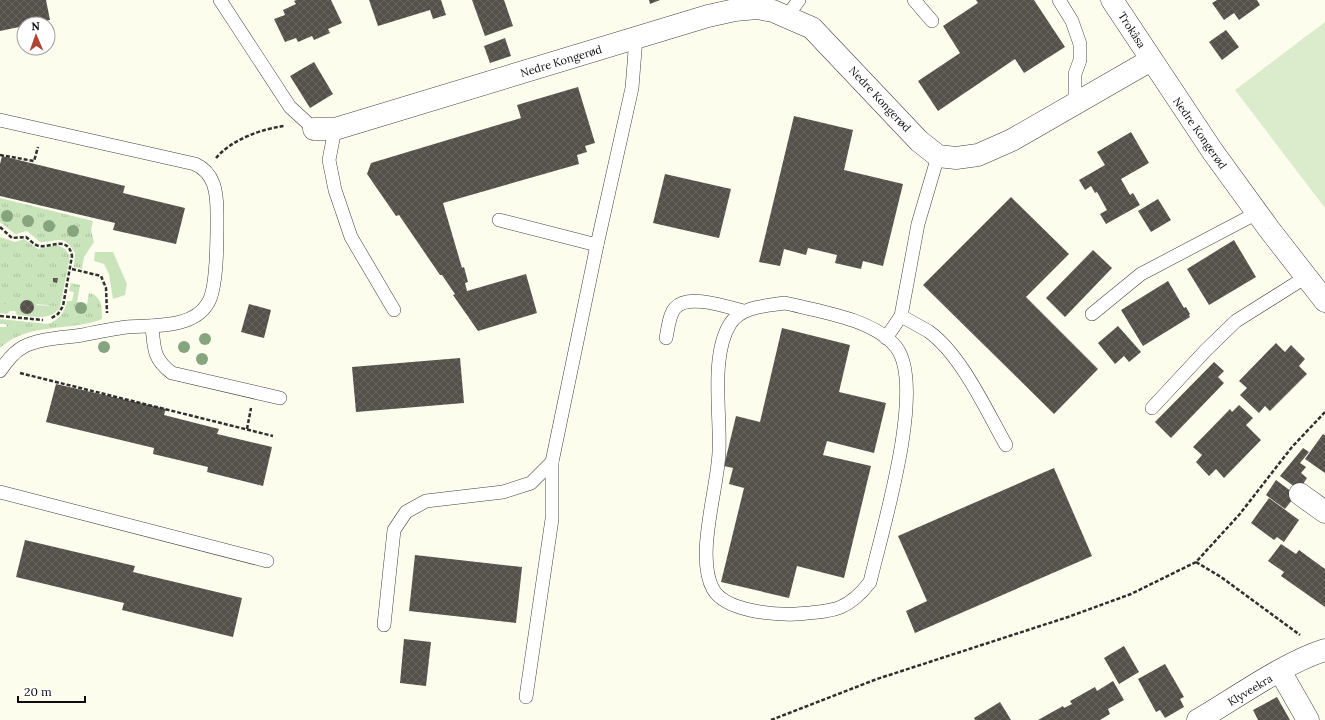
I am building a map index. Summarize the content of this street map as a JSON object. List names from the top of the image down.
{
  "streets": {
    "street": ["Trokåsa", "Nedre Kongerød", "Klyveekra"]
  },
  "crossings": [
    ["Trokåsa", "Nedre Kongerød"]
  ],
  "scale_bar": "20 m",
  "north": "top"
}
